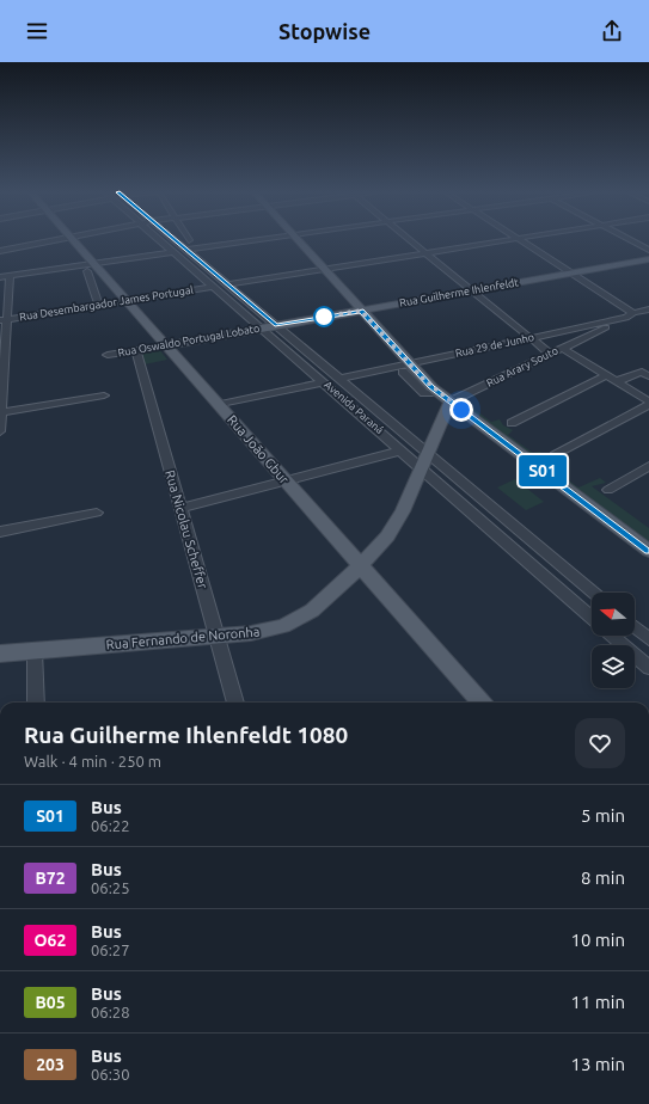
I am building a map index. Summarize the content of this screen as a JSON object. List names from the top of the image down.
{
  "streets": {
    "main road": [
      "Rua Guilherme Ihlenfeldt",
      "Rua Oswaldo Portugal Lobato",
      "Rua João Gbur",
      "Rua Fernando de Noronha"
    ],
    "street": [
      "Rua Desembargador James Portugal",
      "Rua 29 de Junho",
      "Rua Arary Souto",
      "Avenida Paraná",
      "Rua Nicolau Scheffer"
    ]
  },
  "crossings": [
    ["Rua Guilherme Ihlenfeldt", "Rua Oswaldo Portugal Lobato"],
    ["Rua Guilherme Ihlenfeldt", "Avenida Paraná"],
    ["Rua Desembargador James Portugal", "Avenida Paraná"],
    ["Rua Desembargador James Portugal", "Rua João Gbur"],
    ["Rua Oswaldo Portugal Lobato", "Avenida Paraná"],
    ["Rua Oswaldo Portugal Lobato", "Rua João Gbur"],
    ["Rua Oswaldo Portugal Lobato", "Rua Nicolau Scheffer"],
    ["Rua 29 de Junho", "Rua Arary Souto"],
    ["Rua 29 de Junho", "Avenida Paraná"],
    ["Avenida Paraná", "Rua Fernando de Noronha"],
    ["Rua João Gbur", "Rua Fernando de Noronha"],
    ["Rua Nicolau Scheffer", "Rua Fernando de Noronha"]
  ],
  "lines": ["bus line S01"],
  "north": "left",
  "page": {
    "header": "Stopwise",
    "on_map": "S01",
    "heading": ["Rua Guilherme Ihlenfeldt 1080", "Walk · 4 min · 250 m"],
    "list": [
      {
        "mark": "S01",
        "name": "Bus",
        "note": "06:22",
        "value": "5 min"
      },
      {
        "mark": "B72",
        "name": "Bus",
        "note": "06:25",
        "value": "8 min"
      },
      {
        "mark": "O62",
        "name": "Bus",
        "note": "06:27",
        "value": "10 min"
      },
      {
        "mark": "B05",
        "name": "Bus",
        "note": "06:28",
        "value": "11 min"
      },
      {
        "mark": "203",
        "name": "Bus",
        "note": "06:30",
        "value": "13 min"
      }
    ]
  }
}
